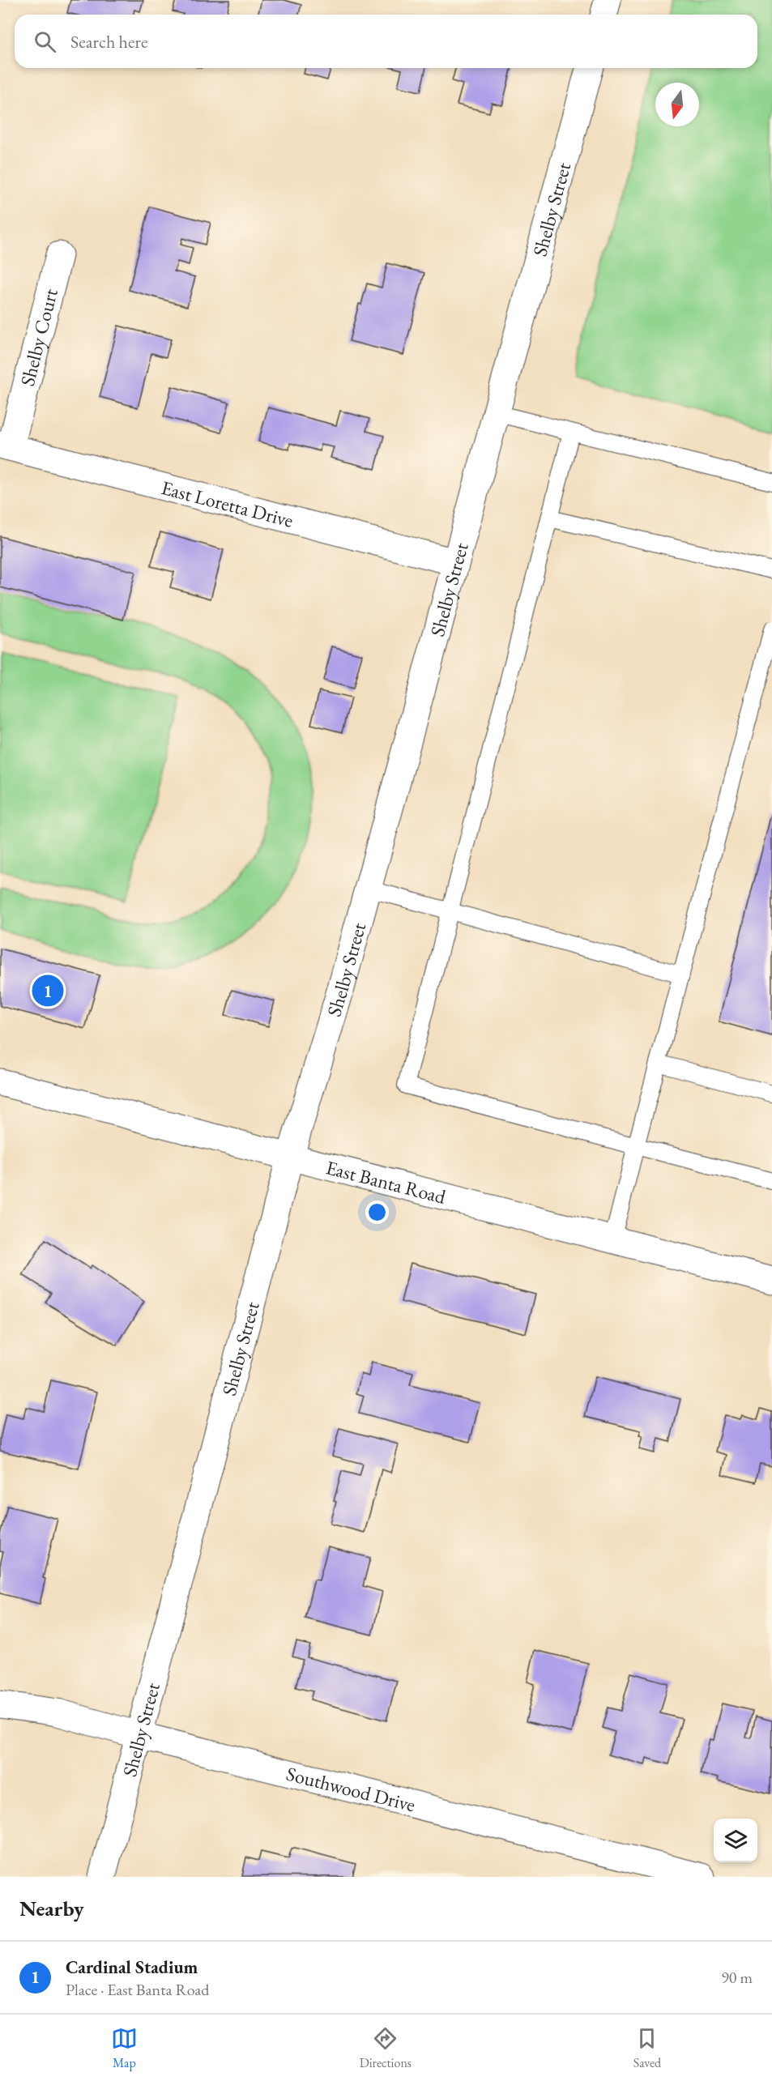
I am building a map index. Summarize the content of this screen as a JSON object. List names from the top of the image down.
{
  "streets": {
    "street": [
      "Shelby Street",
      "Shelby Court",
      "East Loretta Drive",
      "East Banta Road",
      "Southwood Drive"
    ]
  },
  "crossings": [
    ["Shelby Street", "East Loretta Drive"],
    ["Shelby Street", "East Banta Road"],
    ["Shelby Street", "Southwood Drive"],
    ["Shelby Court", "East Loretta Drive"]
  ],
  "north": "bottom",
  "page": {
    "search": "Search here",
    "pins": "1",
    "heading": "Nearby",
    "list": [
      {
        "mark": "1",
        "name": "Cardinal Stadium",
        "note": "Place · East Banta Road",
        "value": "90 m"
      }
    ],
    "nav": ["Map", "Directions", "Saved"]
  }
}
